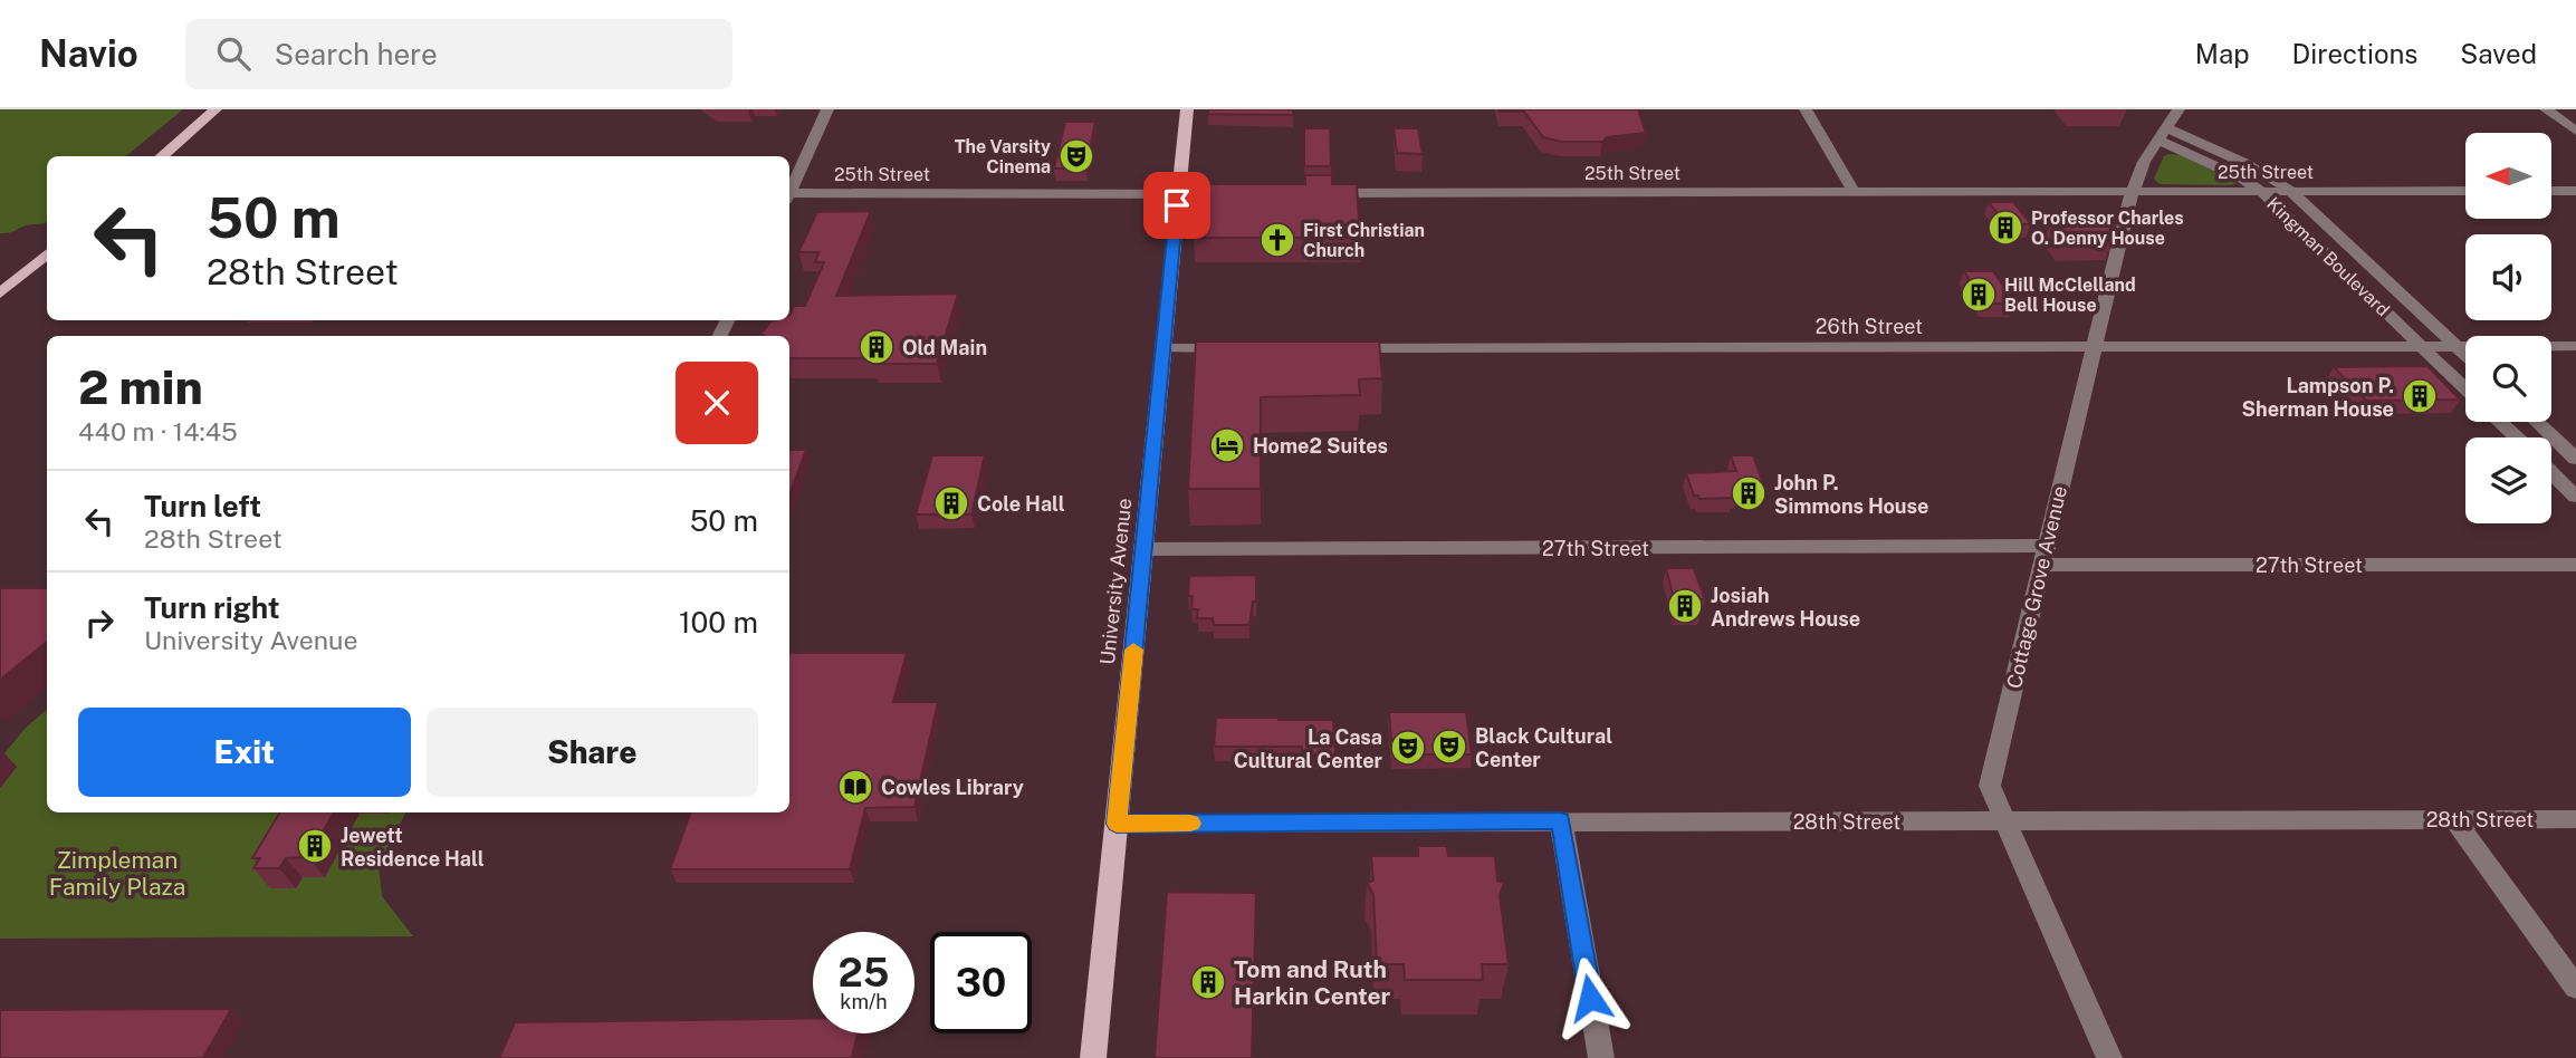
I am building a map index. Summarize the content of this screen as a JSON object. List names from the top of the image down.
{
  "streets": {
    "main road": ["University Avenue"],
    "street": [
      "25th Street",
      "Kingman Boulevard",
      "26th Street",
      "27th Street",
      "Cottage Grove Avenue",
      "28th Street"
    ]
  },
  "crossings": [
    ["25th Street", "Kingman Boulevard"],
    ["25th Street", "University Avenue"],
    ["25th Street", "Cottage Grove Avenue"],
    ["Kingman Boulevard", "26th Street"],
    ["Kingman Boulevard", "Cottage Grove Avenue"],
    ["26th Street", "Cottage Grove Avenue"],
    ["27th Street", "University Avenue"],
    ["27th Street", "Cottage Grove Avenue"],
    ["University Avenue", "28th Street"],
    ["Cottage Grove Avenue", "28th Street"]
  ],
  "parks": ["Zimpleman Family Plaza"],
  "places": {
    "theatre": ["The Varsity Cinema", "Black Cultural Center", "La Casa Cultural Center"],
    "building": [
      "Professor Charles O. Denny House",
      "Hill McClelland Bell House",
      "Old Main",
      "Lampson P. Sherman House",
      "John P. Simmons House",
      "Cole Hall",
      "Josiah Andrews House",
      "Jewett Residence Hall",
      "Tom and Ruth Harkin Center"
    ],
    "church": ["First Christian Church"],
    "hotel": ["Home2 Suites"],
    "library": ["Cowles Library"]
  },
  "north": "left",
  "page": {
    "header": "Navio",
    "search": "Search here",
    "nav": ["Map", "Directions", "Saved"],
    "turn": ["50 m", "28th Street"],
    "heading": ["2 min", "440 m · 14:45"],
    "list": [
      {
        "name": "Turn left",
        "note": "28th Street",
        "value": "50 m"
      },
      {
        "name": "Turn right",
        "note": "University Avenue",
        "value": "100 m"
      }
    ],
    "buttons": ["Exit", "Share"],
    "speed": "25 km/h",
    "limit": "30"
  }
}
